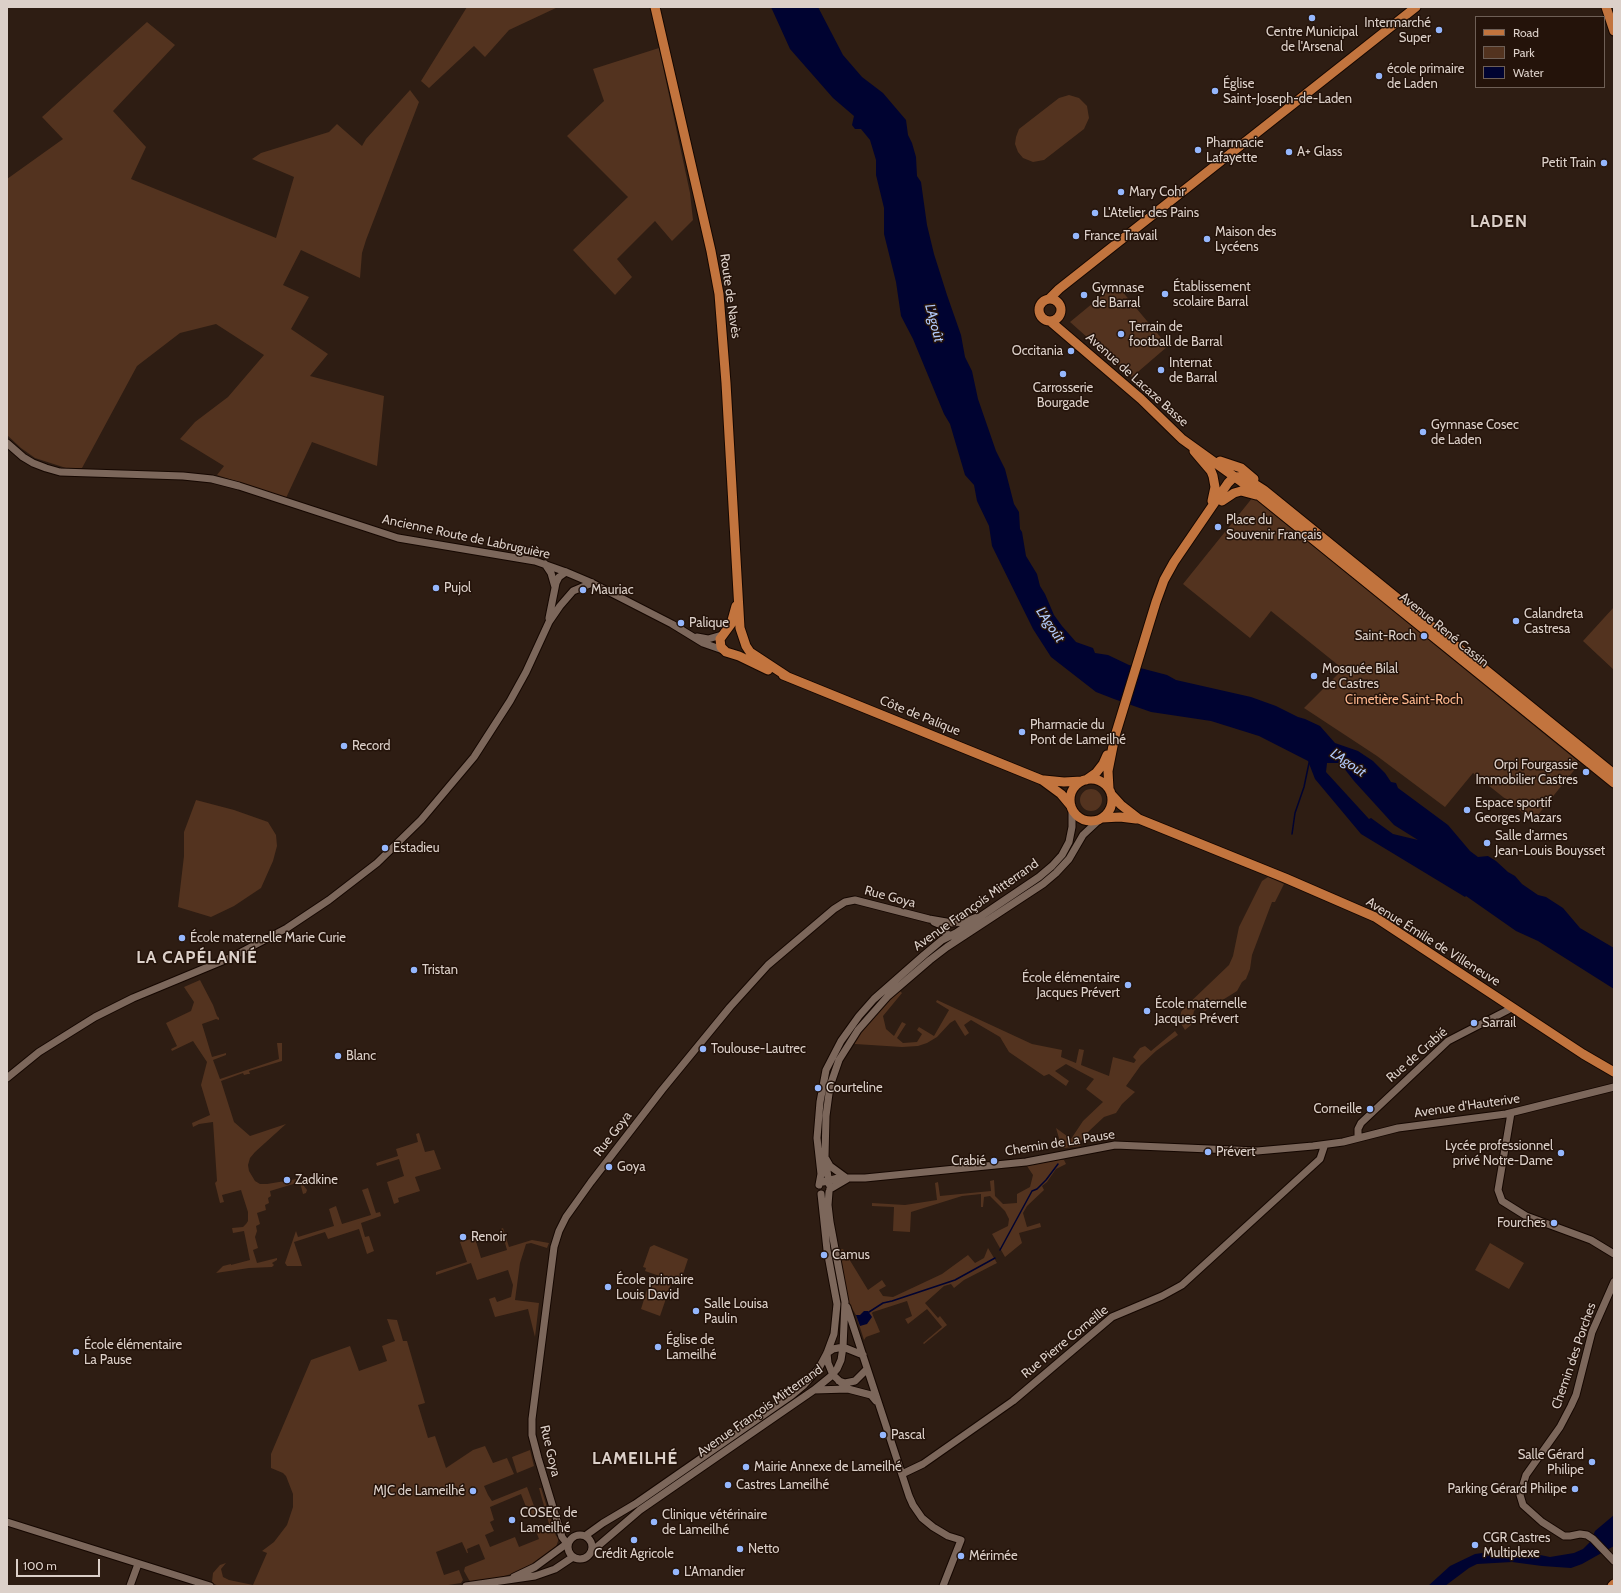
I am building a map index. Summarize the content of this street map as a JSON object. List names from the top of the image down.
{
  "streets": {
    "main road": [
      "Route de Navès",
      "Avenue de Lacaze Basse",
      "Avenue René Cassin",
      "Côte de Palique",
      "Avenue Émilie de Villeneuve"
    ],
    "street": [
      "Ancienne Route de Labruguière",
      "Rue Goya",
      "Avenue François Mitterrand",
      "Rue de Crabié",
      "Avenue d'Hauterive",
      "Chemin de La Pause",
      "Rue Pierre Corneille",
      "Chemin des Porches"
    ]
  },
  "crossings": [
    ["Route de Navès", "Ancienne Route de Labruguière"],
    ["Côte de Palique", "Avenue François Mitterrand"],
    ["Côte de Palique", "Avenue Émilie de Villeneuve"],
    ["Rue Goya", "Avenue François Mitterrand"],
    ["Avenue François Mitterrand", "Avenue Émilie de Villeneuve"],
    ["Avenue François Mitterrand", "Chemin de La Pause"],
    ["Avenue Émilie de Villeneuve", "Rue de Crabié"],
    ["Rue de Crabié", "Avenue d'Hauterive"],
    ["Avenue d'Hauterive", "Chemin de La Pause"],
    ["Avenue d'Hauterive", "Rue Pierre Corneille"],
    ["Chemin de La Pause", "Rue Pierre Corneille"]
  ],
  "districts": ["LADEN", "LA CAPÉLANIÉ", "LAMEILHÉ"],
  "water": ["L'Agoût"],
  "parks": ["Cimetière Saint-Roch"],
  "places": [
    "Centre Municipal de l'Arsenal",
    "Intermarché Super",
    "école primaire de Laden",
    "Église Saint-Joseph-de-Laden",
    "Pharmacie Lafayette",
    "A+ Glass",
    "Petit Train",
    "Mary Cohr",
    "L'Atelier des Pains",
    "France Travail",
    "Maison des Lycéens",
    "Établissement scolaire Barral",
    "Gymnase de Barral",
    "Terrain de football de Barral",
    "Occitania",
    "Internat de Barral",
    "Carrosserie Bourgade",
    "Gymnase Cosec de Laden",
    "Place du Souvenir Français",
    "Pujol",
    "Mauriac",
    "Calandreta Castresa",
    "Palique",
    "Saint-Roch",
    "Mosquée Bilal de Castres",
    "Pharmacie du Pont de Lameilhé",
    "Record",
    "Orpi Fourgassie Immobilier Castres",
    "Espace sportif Georges Mazars",
    "Salle d'armes Jean-Louis Bouysset",
    "Estadieu",
    "École maternelle Marie Curie",
    "Tristan",
    "École élémentaire Jacques Prévert",
    "École maternelle Jacques Prévert",
    "Sarrail",
    "Toulouse-Lautrec",
    "Blanc",
    "Courteline",
    "Corneille",
    "Prévert",
    "Lycée professionnel privé Notre-Dame",
    "Crabié",
    "Goya",
    "Zadkine",
    "Fourches",
    "Renoir",
    "Camus",
    "École primaire Louis David",
    "Salle Louisa Paulin",
    "Église de Lameilhé",
    "École élémentaire La Pause",
    "Pascal",
    "Salle Gérard Philipe",
    "Mairie Annexe de Lameilhé",
    "Castres Lameilhé",
    "Parking Gérard Philipe",
    "MJC de Lameilhé",
    "COSEC de Lameilhé",
    "Clinique vétérinaire de Lameilhé",
    "Crédit Agricole",
    "CGR Castres Multiplexe",
    "Netto",
    "Mérimée",
    "L'Amandier"
  ],
  "legend": ["Road", "Park", "Water"],
  "scale_bar": "100 m"
}
